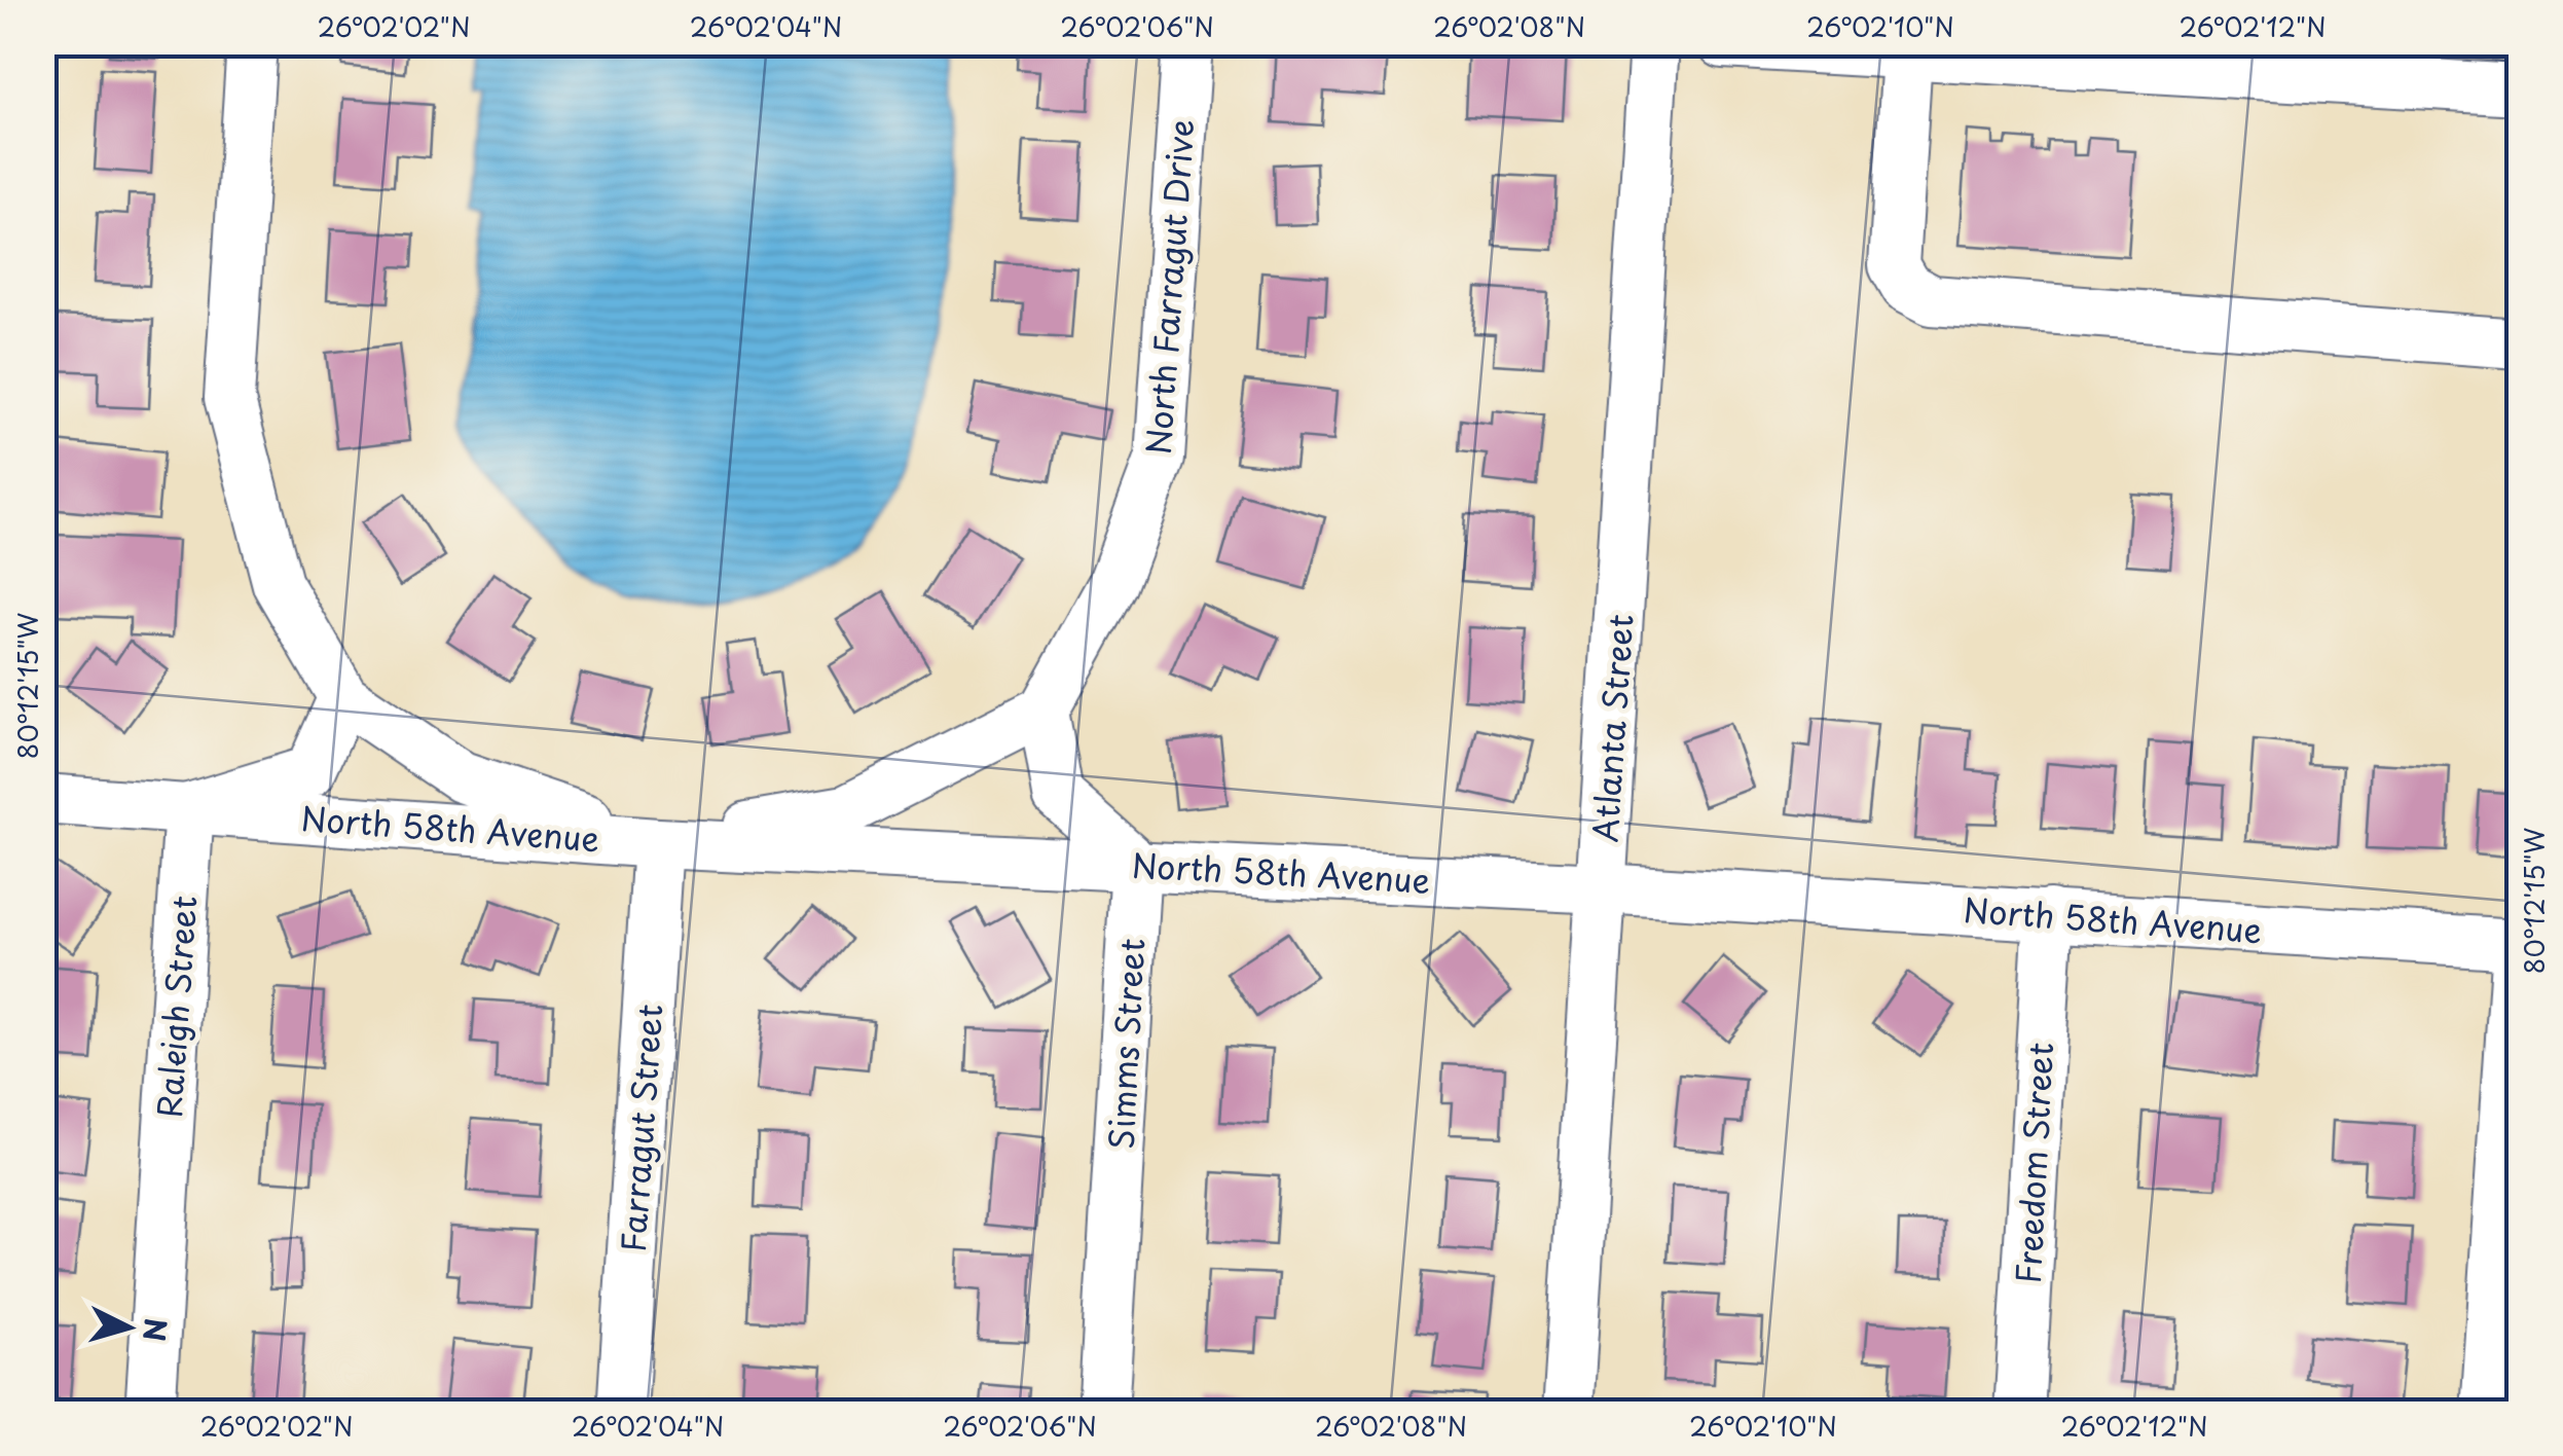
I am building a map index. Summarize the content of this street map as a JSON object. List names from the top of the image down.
{
  "streets": {
    "street": [
      "North Farragut Drive",
      "Atlanta Street",
      "North 58th Avenue",
      "Raleigh Street",
      "Simms Street",
      "Farragut Street",
      "Freedom Street"
    ]
  },
  "crossings": [
    ["Atlanta Street", "North 58th Avenue"],
    ["North 58th Avenue", "Raleigh Street"],
    ["North 58th Avenue", "Simms Street"],
    ["North 58th Avenue", "Farragut Street"],
    ["North 58th Avenue", "Freedom Street"]
  ],
  "north": "right",
  "coordinates": [
    "26°02'02\"N",
    "26°02'04\"N",
    "26°02'06\"N",
    "26°02'08\"N",
    "26°02'10\"N",
    "26°02'12\"N",
    "80°12'15\"W"
  ]
}
